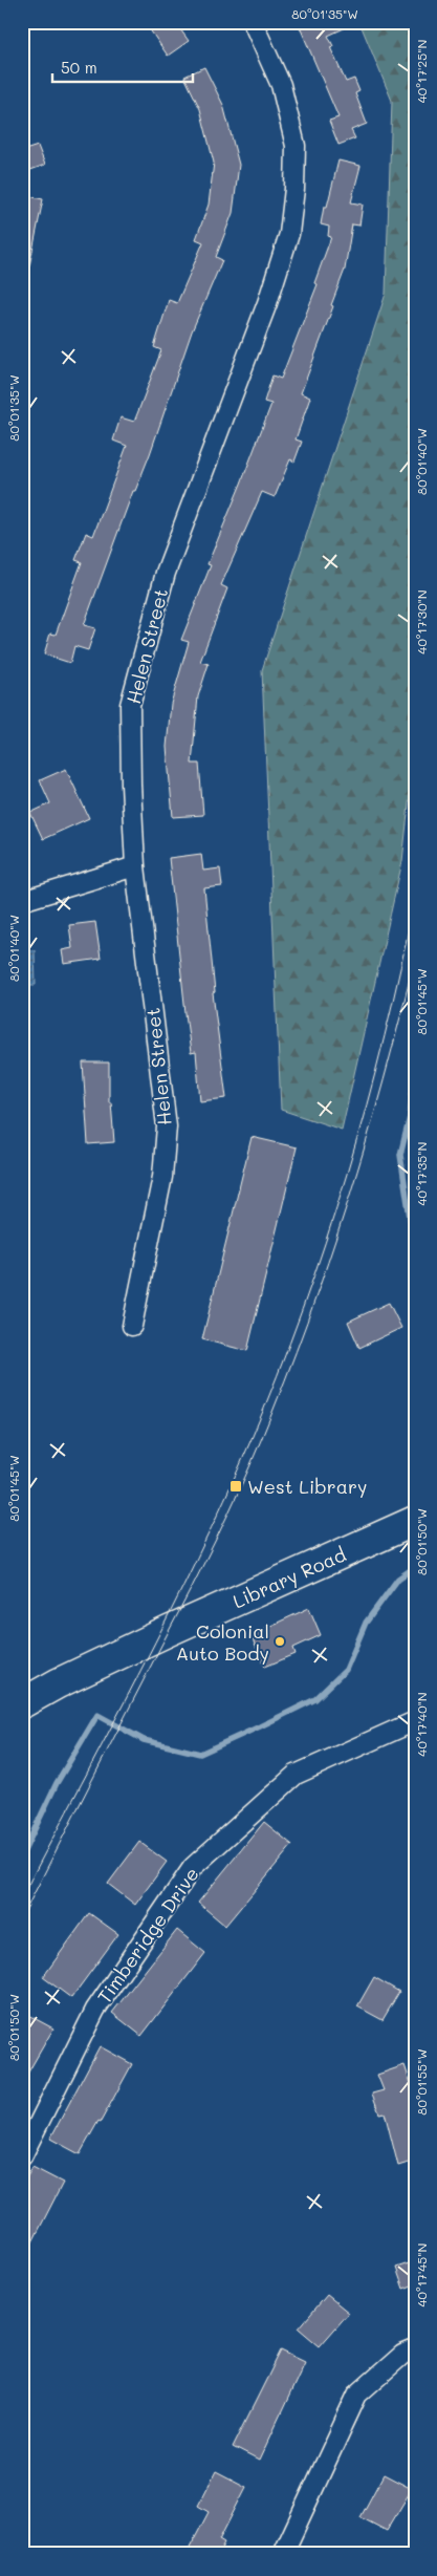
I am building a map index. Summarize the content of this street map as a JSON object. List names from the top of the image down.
{
  "streets": {
    "main road": ["Library Road"],
    "street": ["Helen Street", "Timberidge Drive"]
  },
  "places": {
    "transit": ["West Library"],
    "other": ["Colonial Auto Body"]
  },
  "scale_bar": "50 m",
  "coordinates": [
    "80°01'35\"W",
    "40°17'25\"N",
    "80°01'40\"W",
    "40°17'30\"N",
    "80°01'45\"W",
    "40°17'35\"N",
    "80°01'50\"W",
    "40°17'40\"N",
    "80°01'55\"W",
    "40°17'45\"N"
  ]
}
